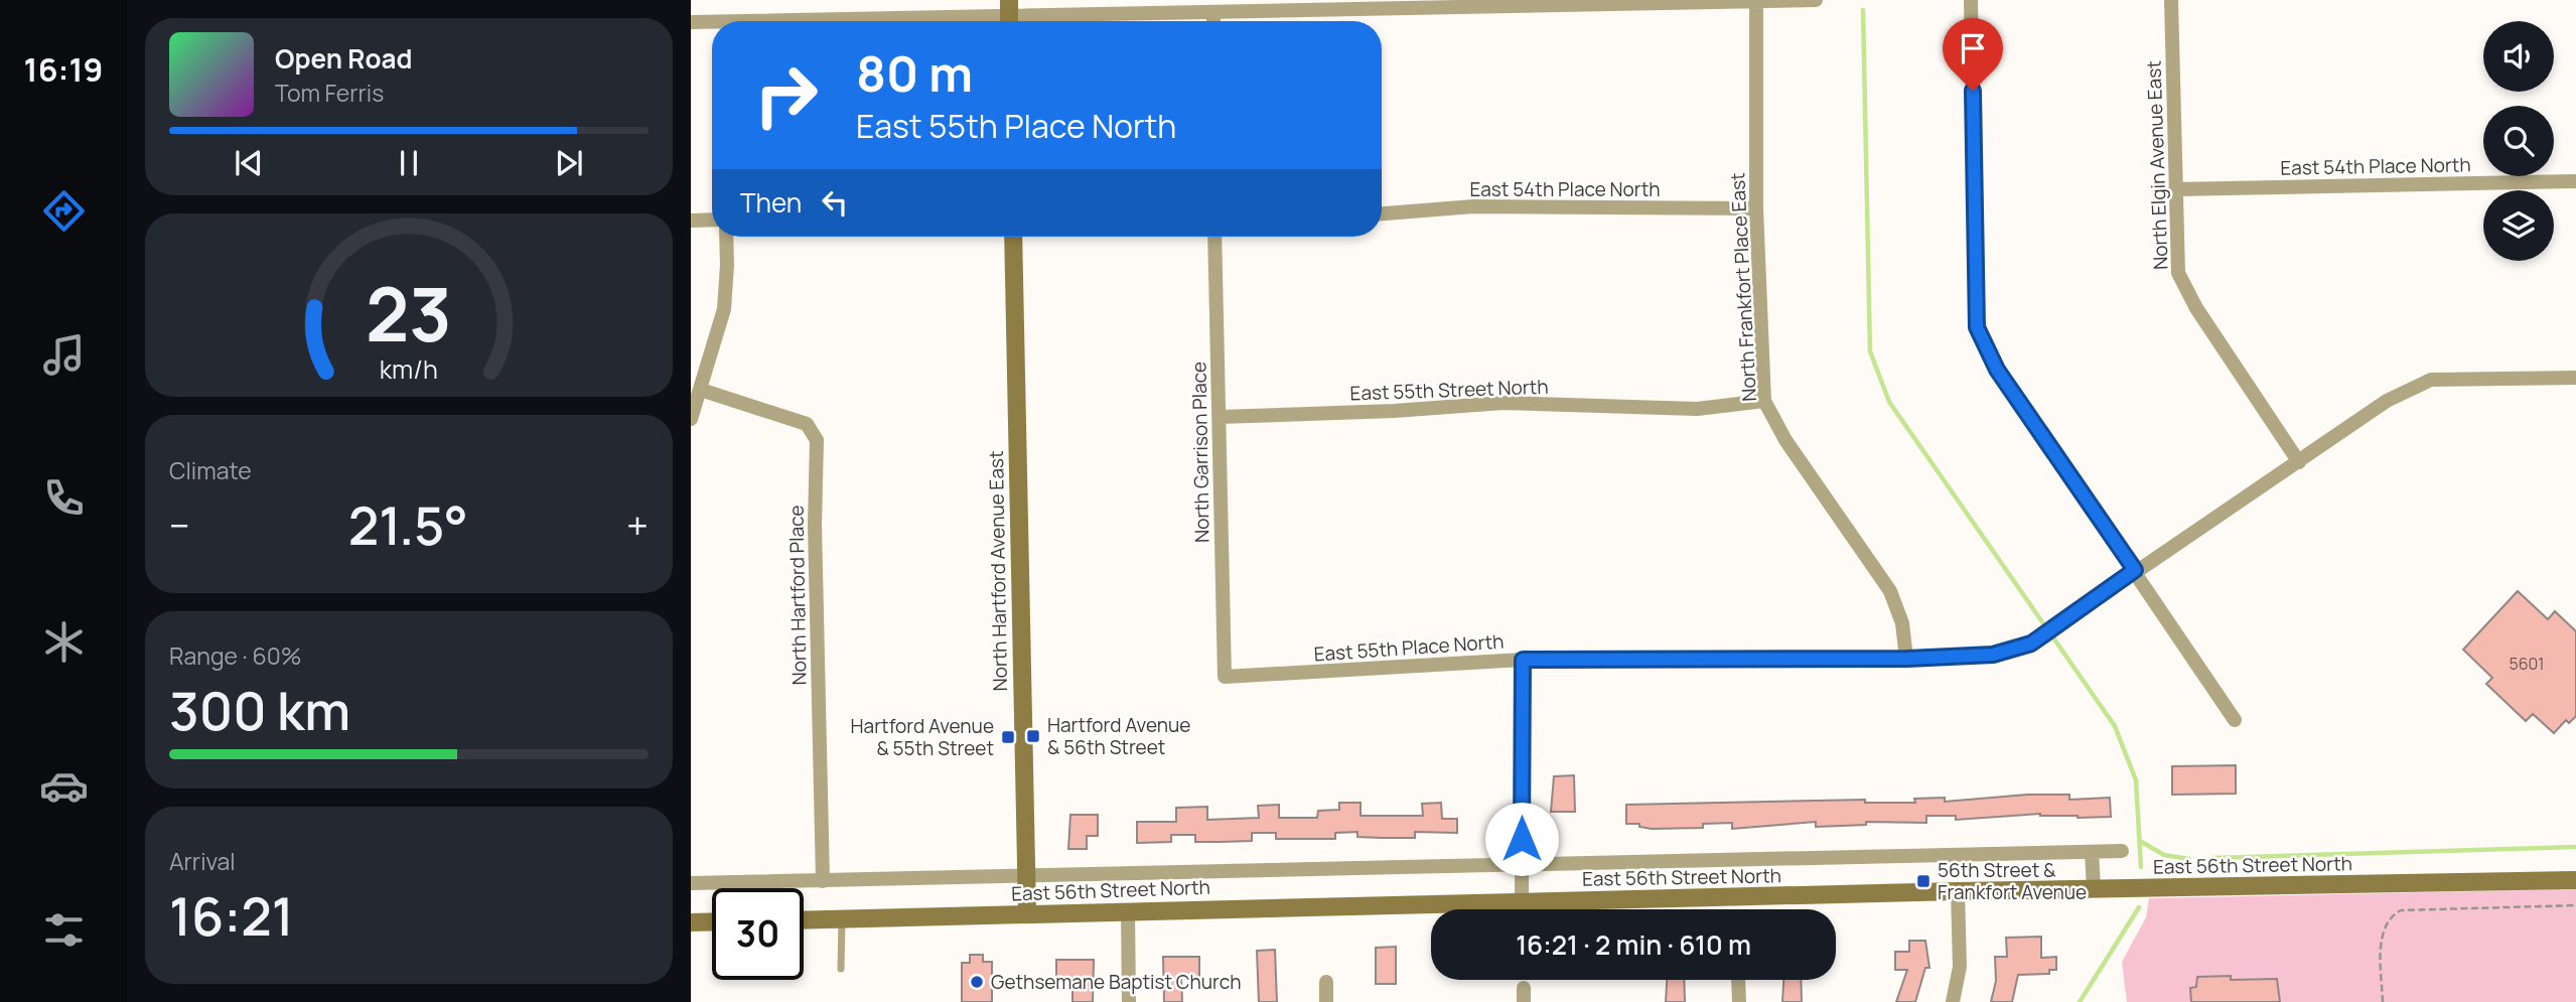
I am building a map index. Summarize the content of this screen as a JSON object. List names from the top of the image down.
{
  "streets": {
    "street": [
      "North Elgin Avenue East",
      "East 54th Place North",
      "North Frankfort Place East",
      "East 55th Street North",
      "North Garrison Place",
      "North Hartford Avenue East",
      "North Hartford Place",
      "East 55th Place North",
      "East 56th Street North"
    ]
  },
  "crossings": [
    ["North Elgin Avenue East", "East 54th Place North"],
    ["North Elgin Avenue East", "East 55th Place North"],
    ["East 54th Place North", "North Frankfort Place East"],
    ["North Frankfort Place East", "East 55th Street North"],
    ["North Frankfort Place East", "East 55th Place North"],
    ["East 55th Street North", "North Garrison Place"],
    ["North Garrison Place", "East 55th Place North"],
    ["North Hartford Avenue East", "East 56th Street North"],
    ["North Hartford Place", "East 56th Street North"]
  ],
  "places": {
    "transit": ["Hartford Avenue & 56th Street", "Hartford Avenue & 55th Street", "56th Street & Frankfort Avenue"],
    "other": ["Gethsemane Baptist Church"]
  },
  "house_numbers": ["5601"],
  "page": {
    "tabs": "16:19",
    "turn": ["80 m", "East 55th Place North"],
    "song": ["Open Road", "Tom Ferris"],
    "then": "Then",
    "tile": [
      "Climate",
      ["Range · 60%", "300 km"],
      ["Arrival", "16:21"]
    ],
    "heat": ["−", "21.5°", "+"],
    "limit": "30",
    "trip": "16:21 · 2 min · 610 m",
    "gauge": ["23", "km/h"]
  }
}
